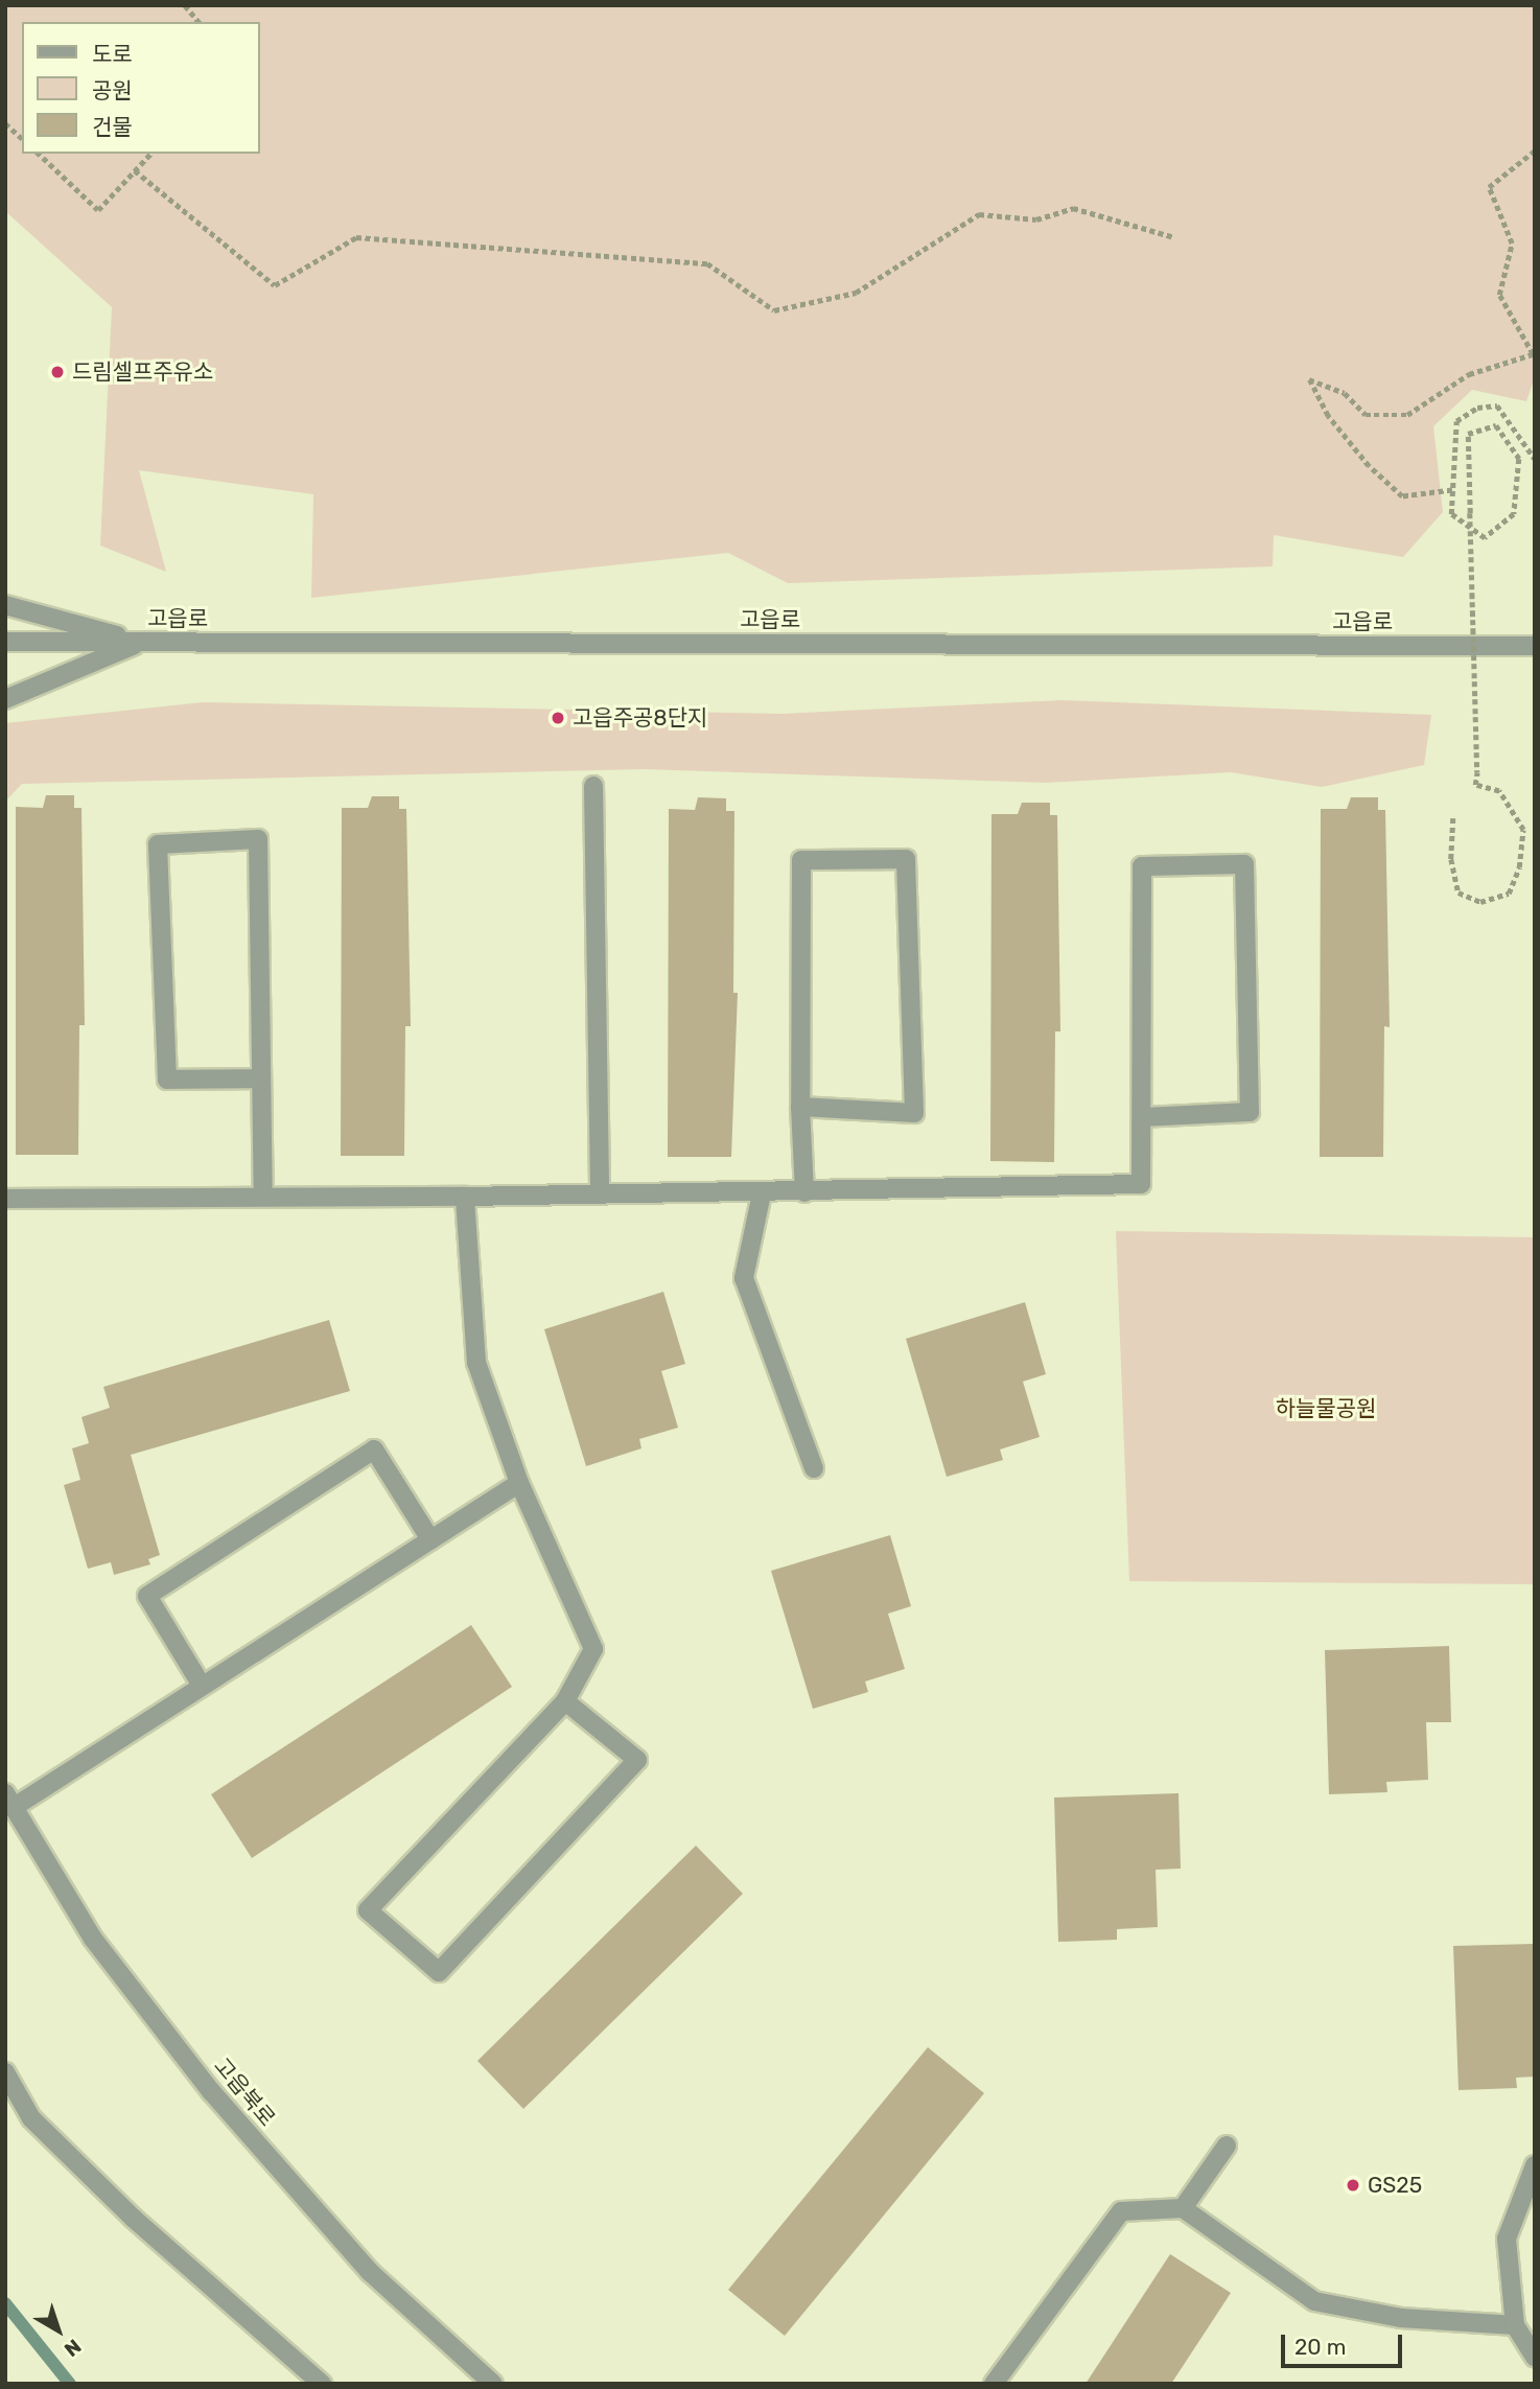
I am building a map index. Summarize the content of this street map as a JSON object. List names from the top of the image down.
{
  "streets": {
    "street": ["고읍로", "고읍북로"]
  },
  "parks": ["하늘물공원"],
  "places": ["드림셀프주유소", "고읍주공8단지", "GS25"],
  "legend": ["도로", "공원", "건물"],
  "scale_bar": "20 m",
  "north": "bottom right"
}
